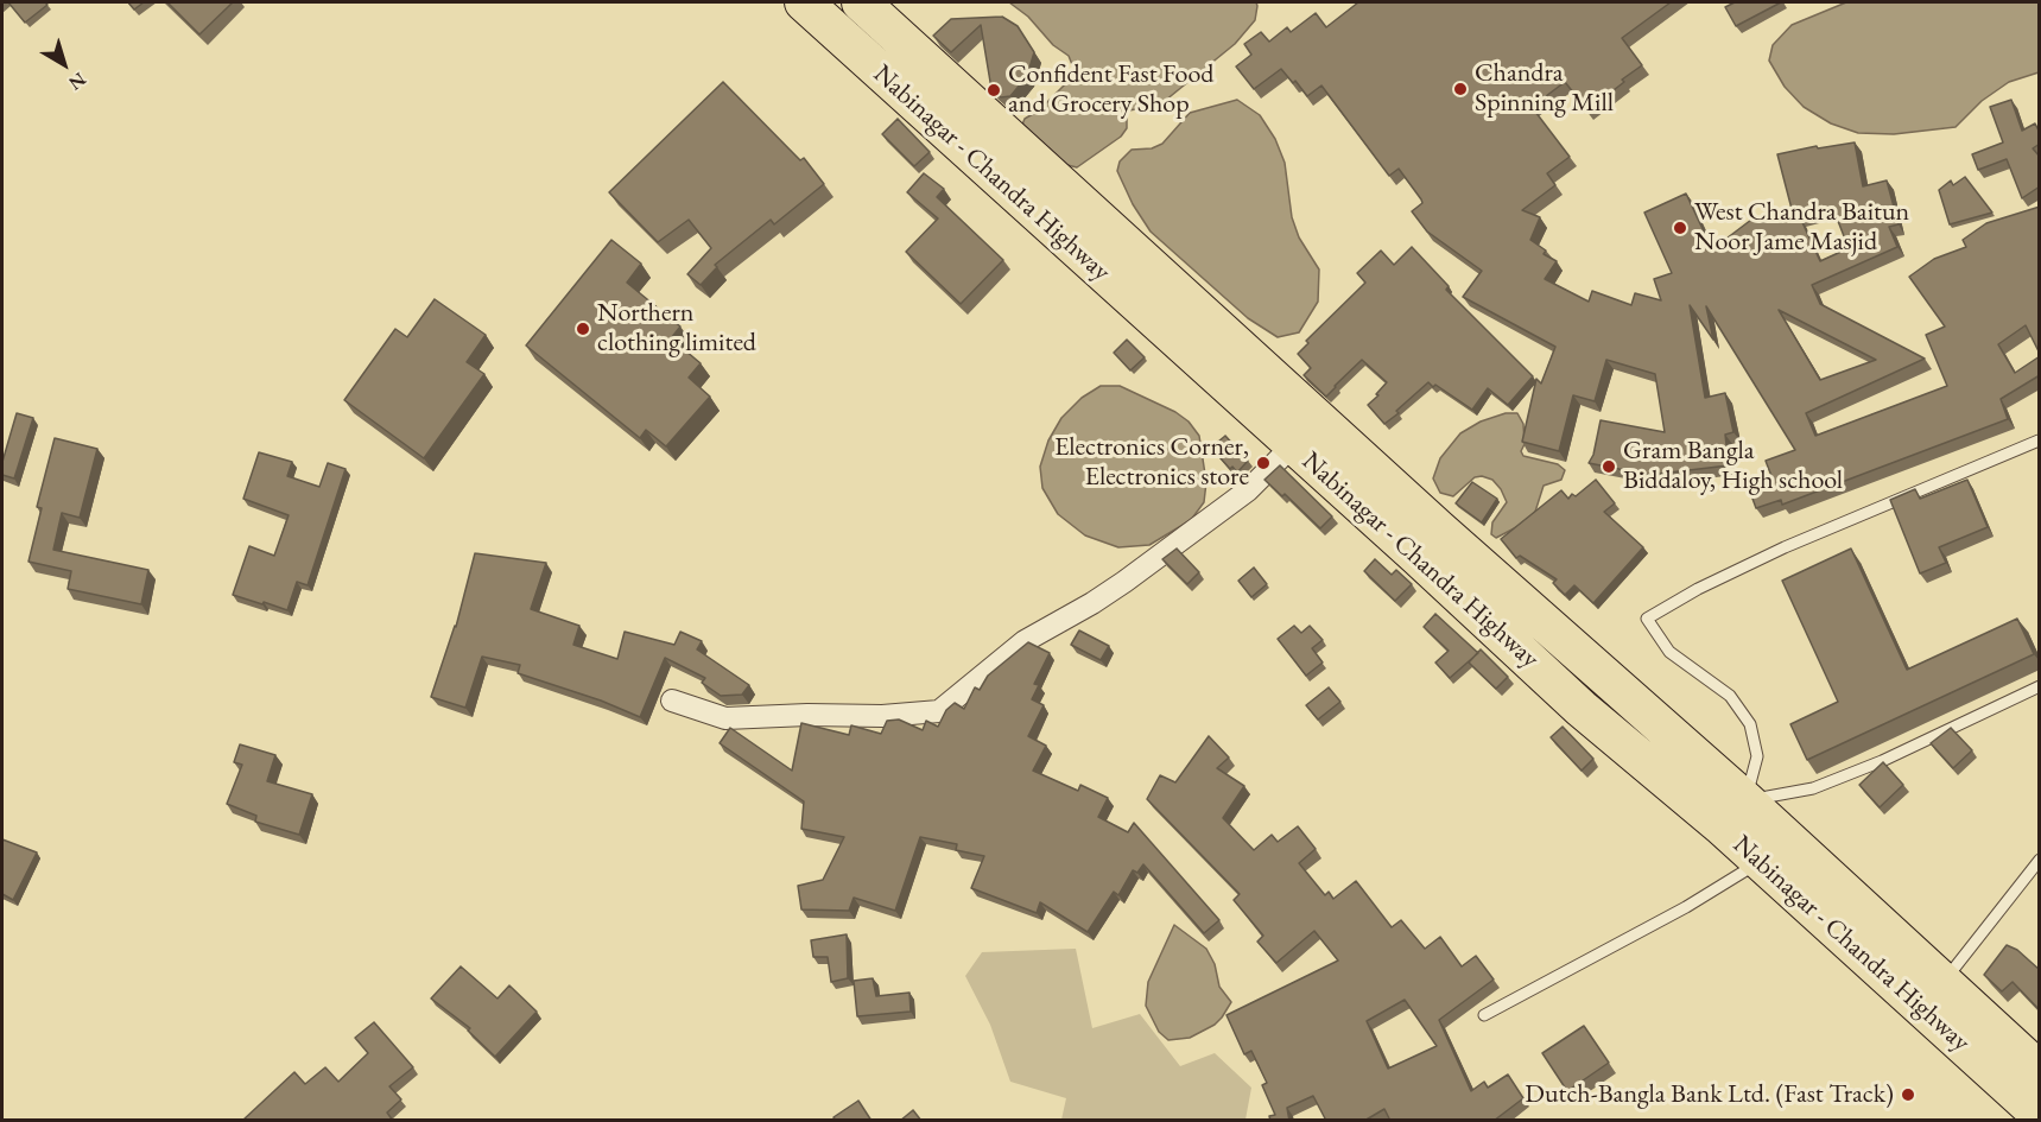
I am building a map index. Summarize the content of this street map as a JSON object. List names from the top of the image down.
{
  "streets": {
    "highway": ["Nabinagar - Chandra Highway"]
  },
  "places": [
    "Chandra Spinning Mill",
    "Confident Fast Food and Grocery Shop",
    "West Chandra Baitun Noor Jame Masjid",
    "Northern clothing limited",
    "Electronics Corner, Electronics store",
    "Gram Bangla Biddaloy, High school",
    "Dutch-Bangla Bank Ltd. (Fast Track)"
  ],
  "north": "bottom right"
}
